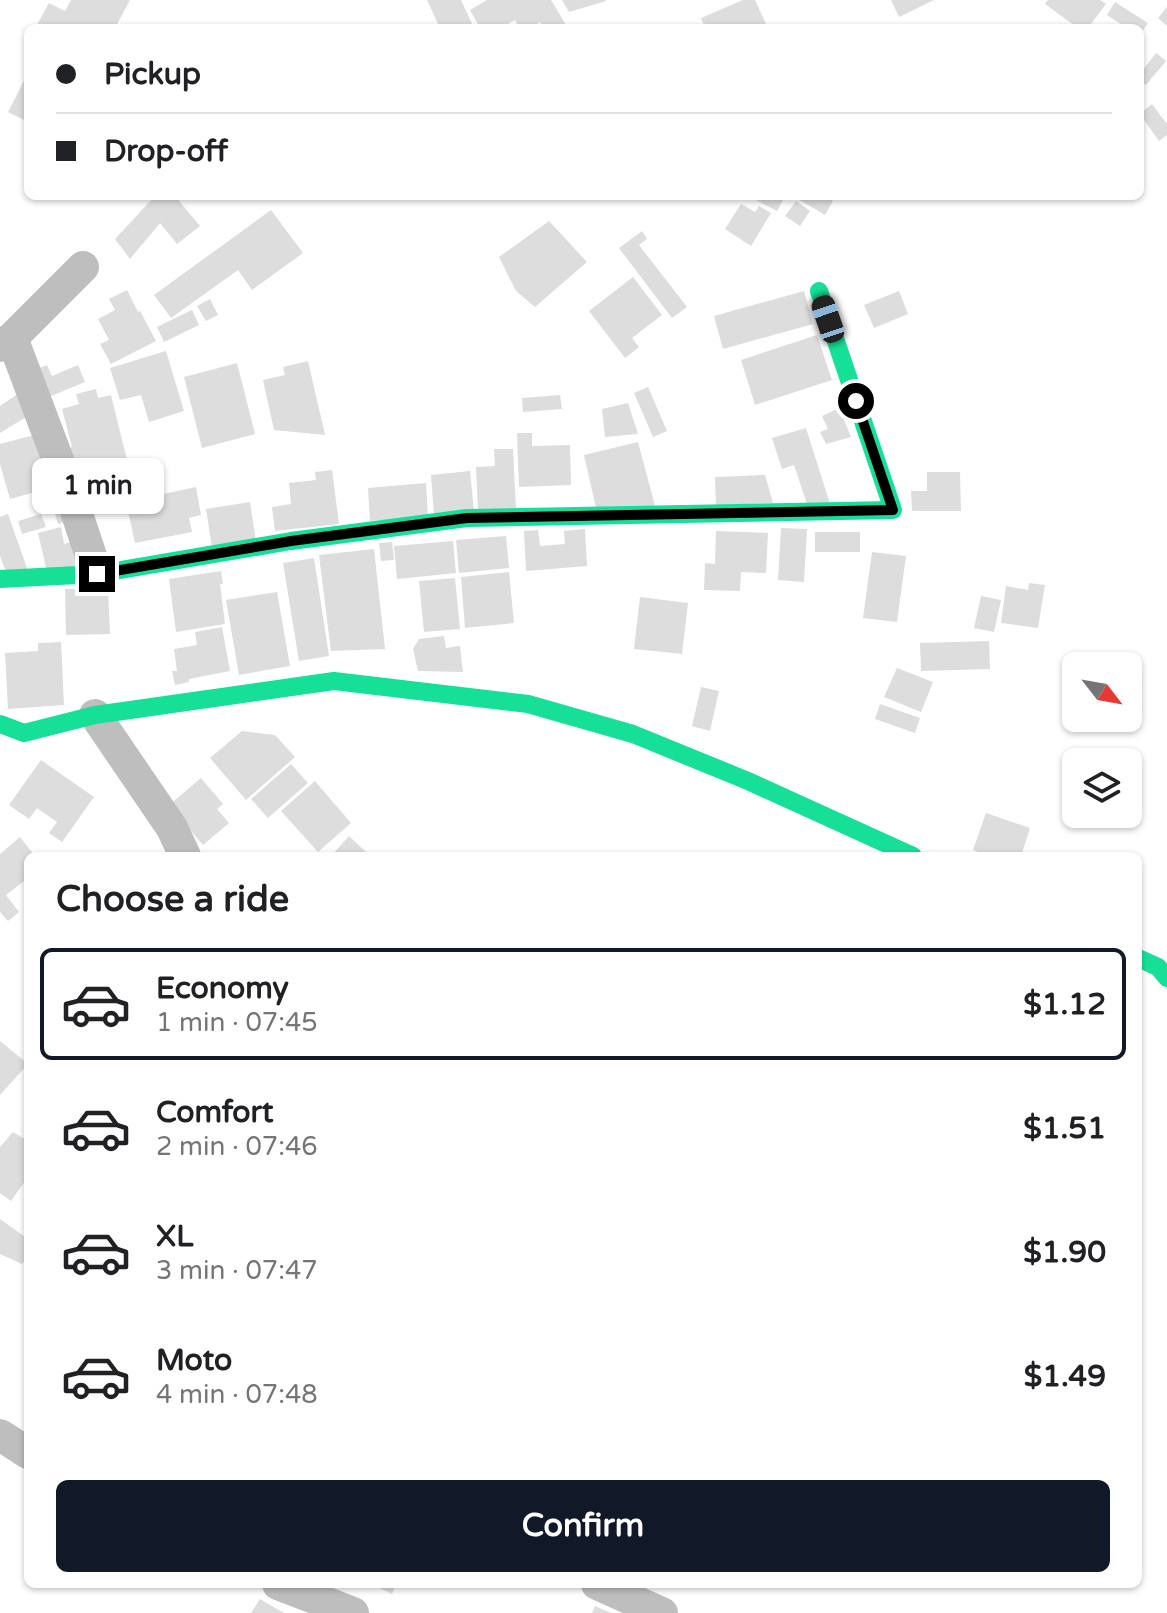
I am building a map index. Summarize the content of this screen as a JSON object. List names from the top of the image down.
{
  "north": "bottom right",
  "page": {
    "banner": ["Pickup", "Drop-off"],
    "bubble": "1 min",
    "heading": "Choose a ride",
    "list": [
      {
        "name": "Economy",
        "note": "1 min · 07:45",
        "value": "$1.12"
      },
      {
        "name": "Comfort",
        "note": "2 min · 07:46",
        "value": "$1.51"
      },
      {
        "name": "XL",
        "note": "3 min · 07:47",
        "value": "$1.90"
      },
      {
        "name": "Moto",
        "note": "4 min · 07:48",
        "value": "$1.49"
      }
    ],
    "buttons": "Confirm"
  }
}
